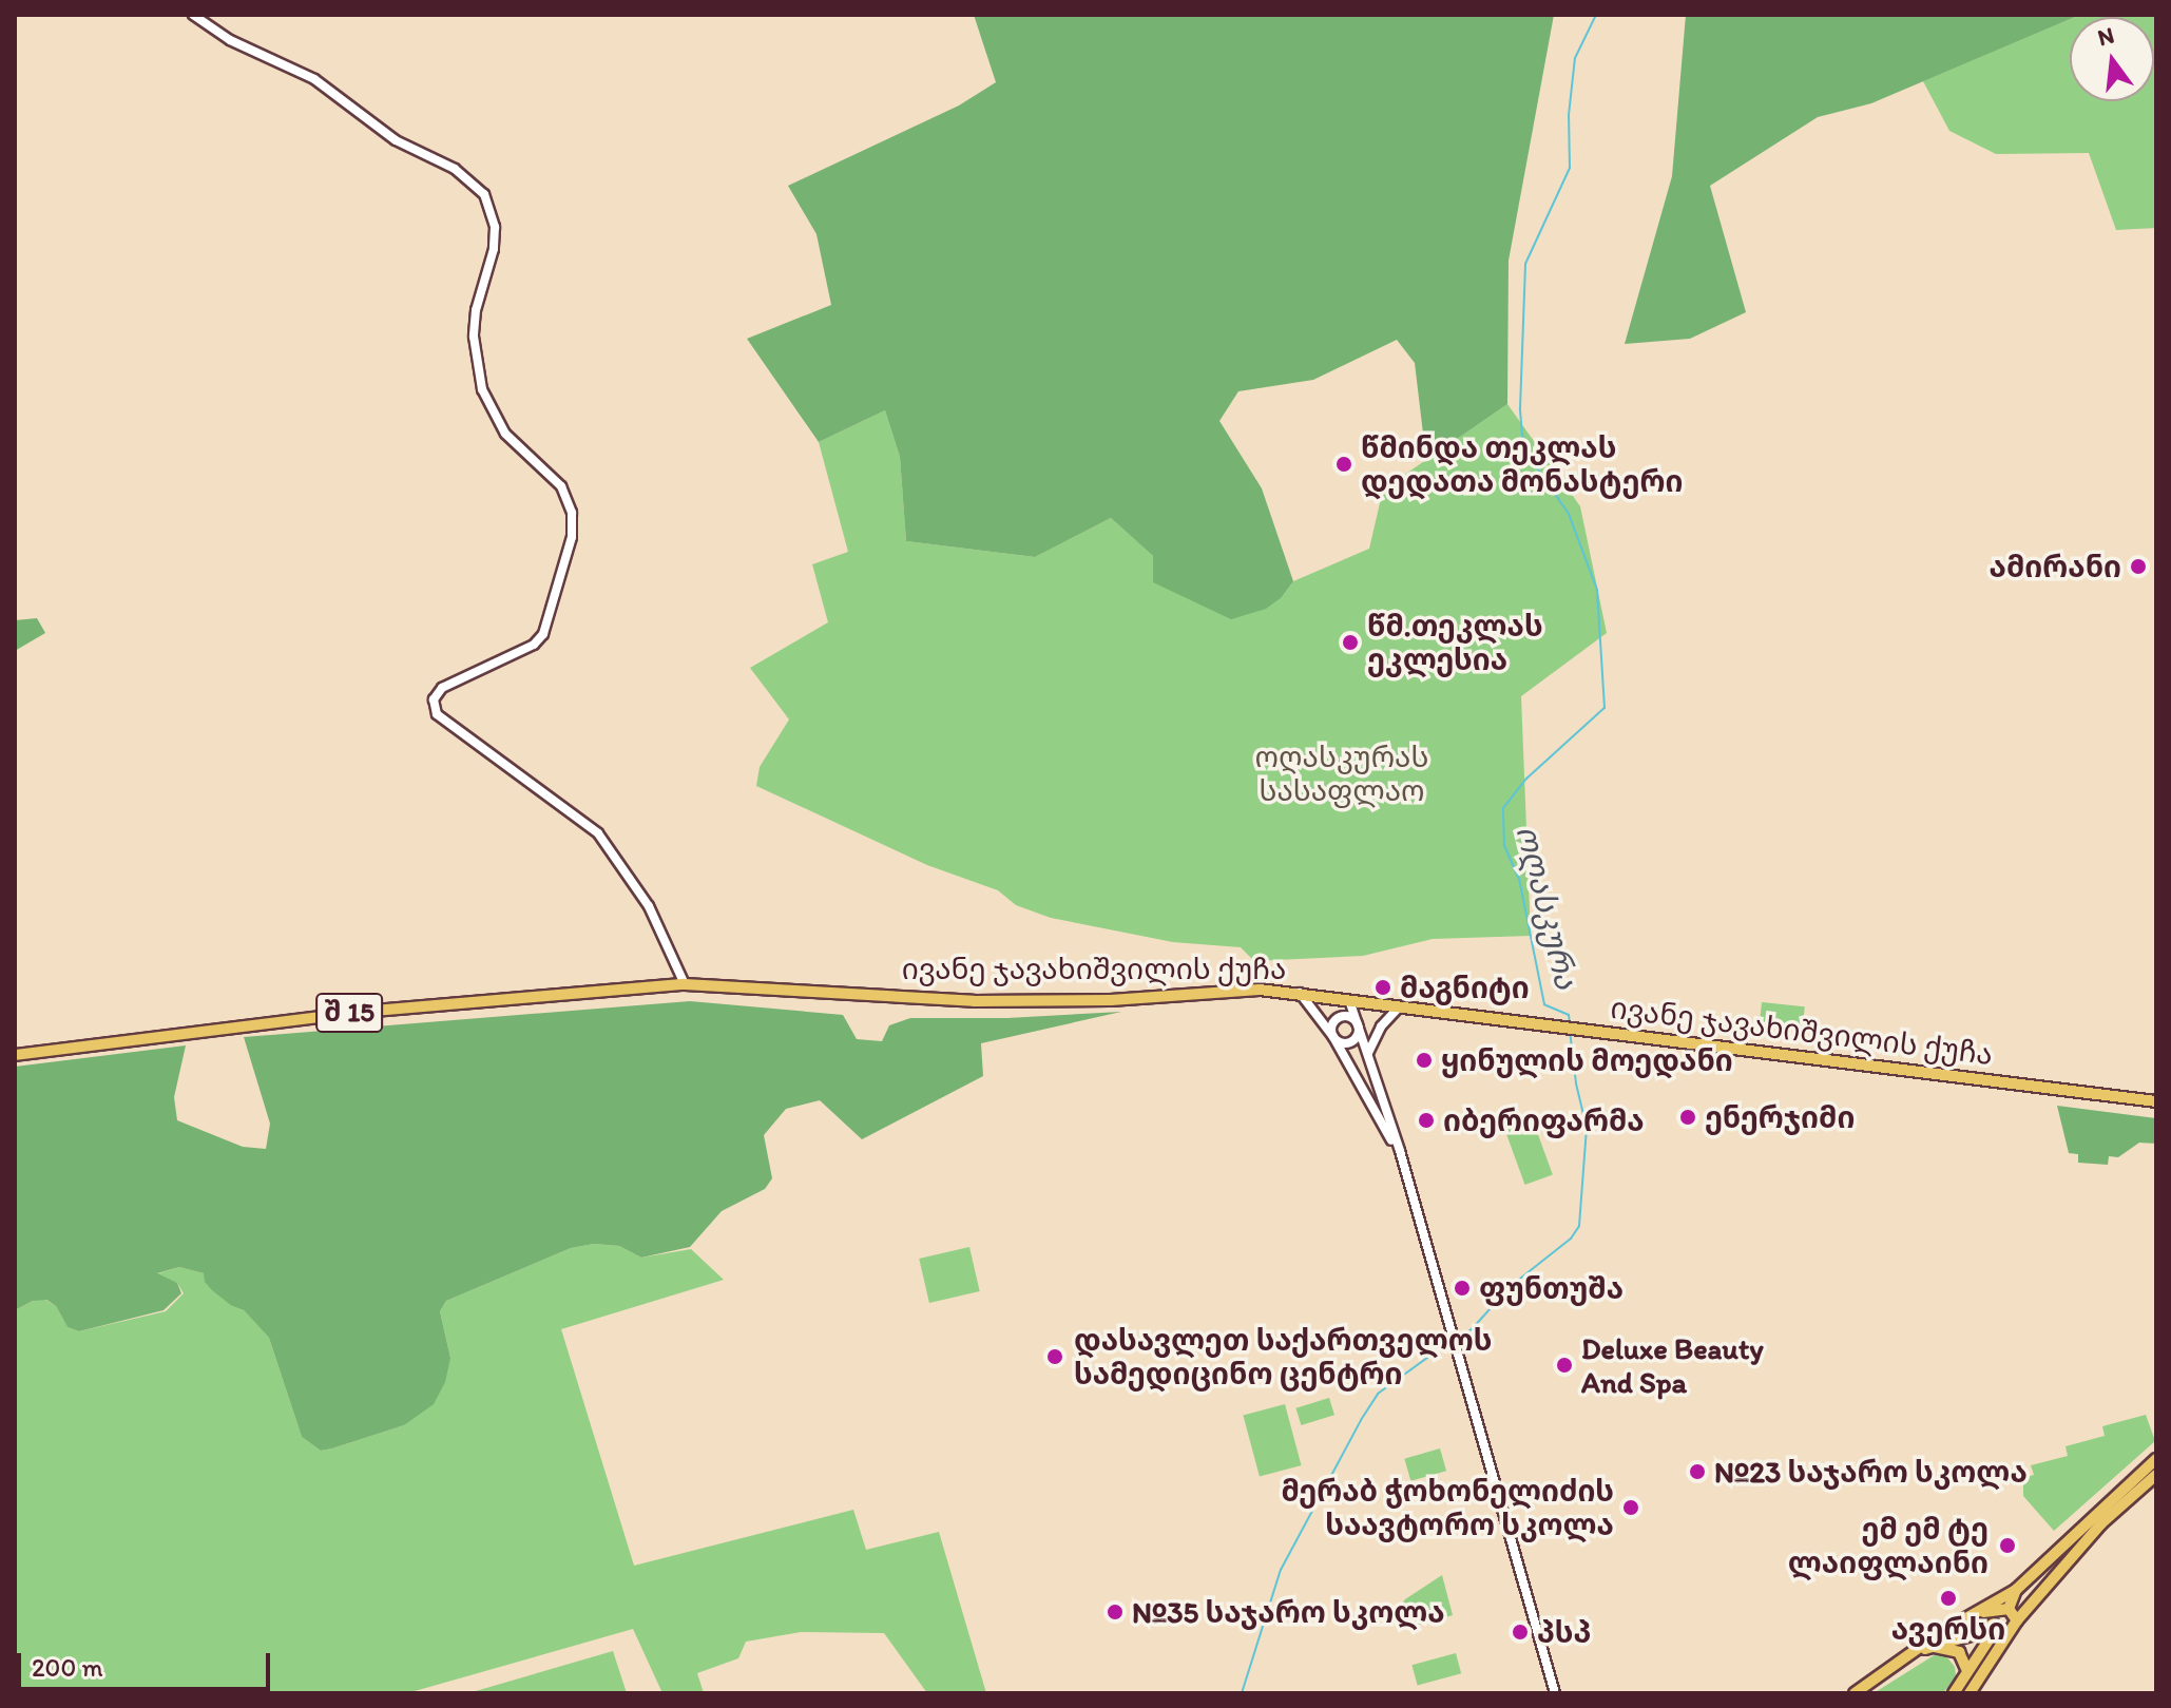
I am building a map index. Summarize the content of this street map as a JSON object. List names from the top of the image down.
{
  "streets": {
    "main road": ["ივანე ჯავახიშვილის ქუჩა", "შ 15"]
  },
  "crossings": [
    ["ივანე ჯავახიშვილის ქუჩა", "შ 15"]
  ],
  "water": ["ოღასკურა"],
  "parks": ["ოღასკურას სასაფლაო"],
  "places": [
    "წმინდა თეკლას დედათა მონასტერი",
    "ამირანი",
    "წმ.თეკლას ეკლესია",
    "მაგნიტი",
    "ყინულის მოედანი",
    "ენერჯიმი",
    "იბერიფარმა",
    "ფუნთუშა",
    "დასავლეთ საქართველოს სამედიცინო ცენტრი",
    "Deluxe Beauty And Spa",
    "№23 საჯარო სკოლა",
    "მერაბ ჭოხონელიძის საავტორო სკოლა",
    "ემ ემ ტე ლაიფლაინი",
    "ავერსი",
    "№35 საჯარო სკოლა",
    "პსპ"
  ],
  "scale_bar": "200 m",
  "north": "top"
}
